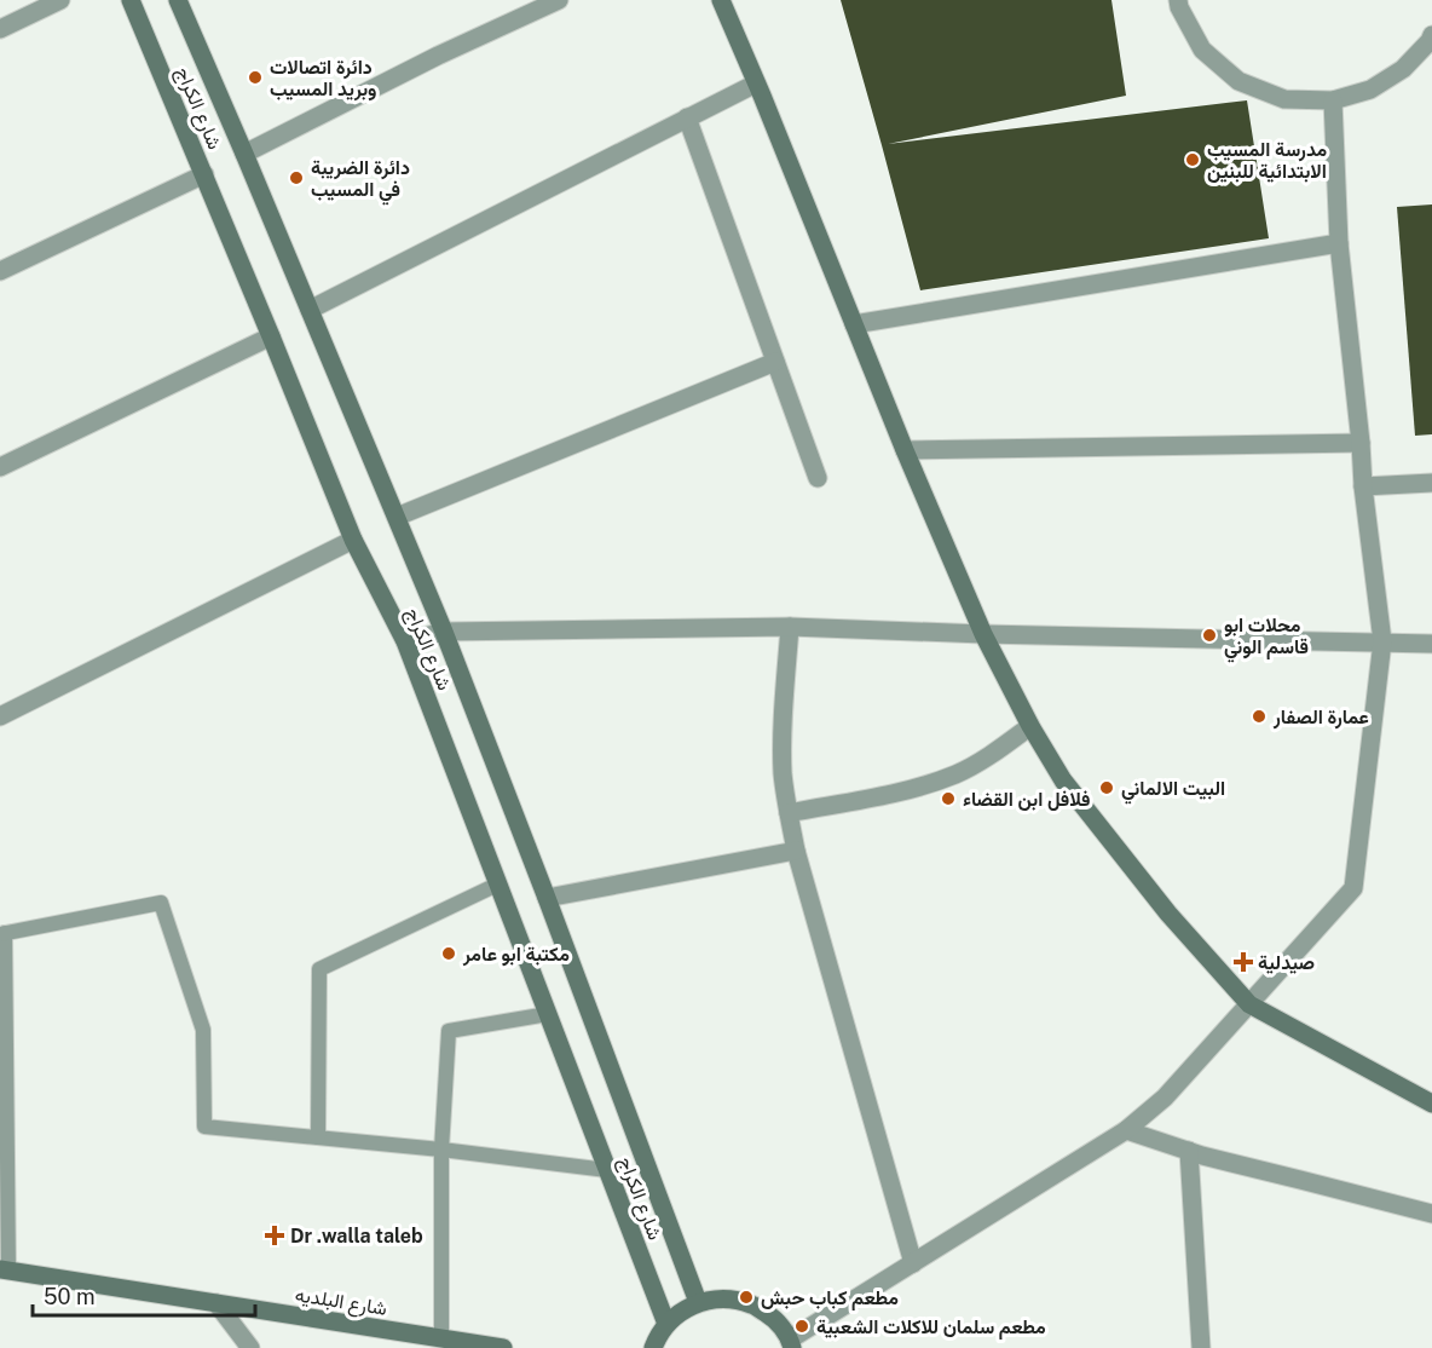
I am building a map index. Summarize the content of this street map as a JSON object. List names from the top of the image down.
{
  "streets": {
    "main road": ["شارع الكراج", "شارع البلديه"]
  },
  "places": {
    "other": [
      "دائرة اتصالات وبريد المسيب",
      "مدرسة المسيب الابتدائية للبنين",
      "دائرة الضريبة في المسيب",
      "محلات ابو قاسم الوني",
      "عمارة الصفار",
      "البيت الالماني",
      "فلافل ابن القضاء",
      "مكتبة ابو عامر",
      "مطعم كباب حبش",
      "مطعم سلمان للاكلات الشعبية"
    ],
    "health": ["صيدلية", "Dr .walla taleb"]
  },
  "scale_bar": "50 m"
}
